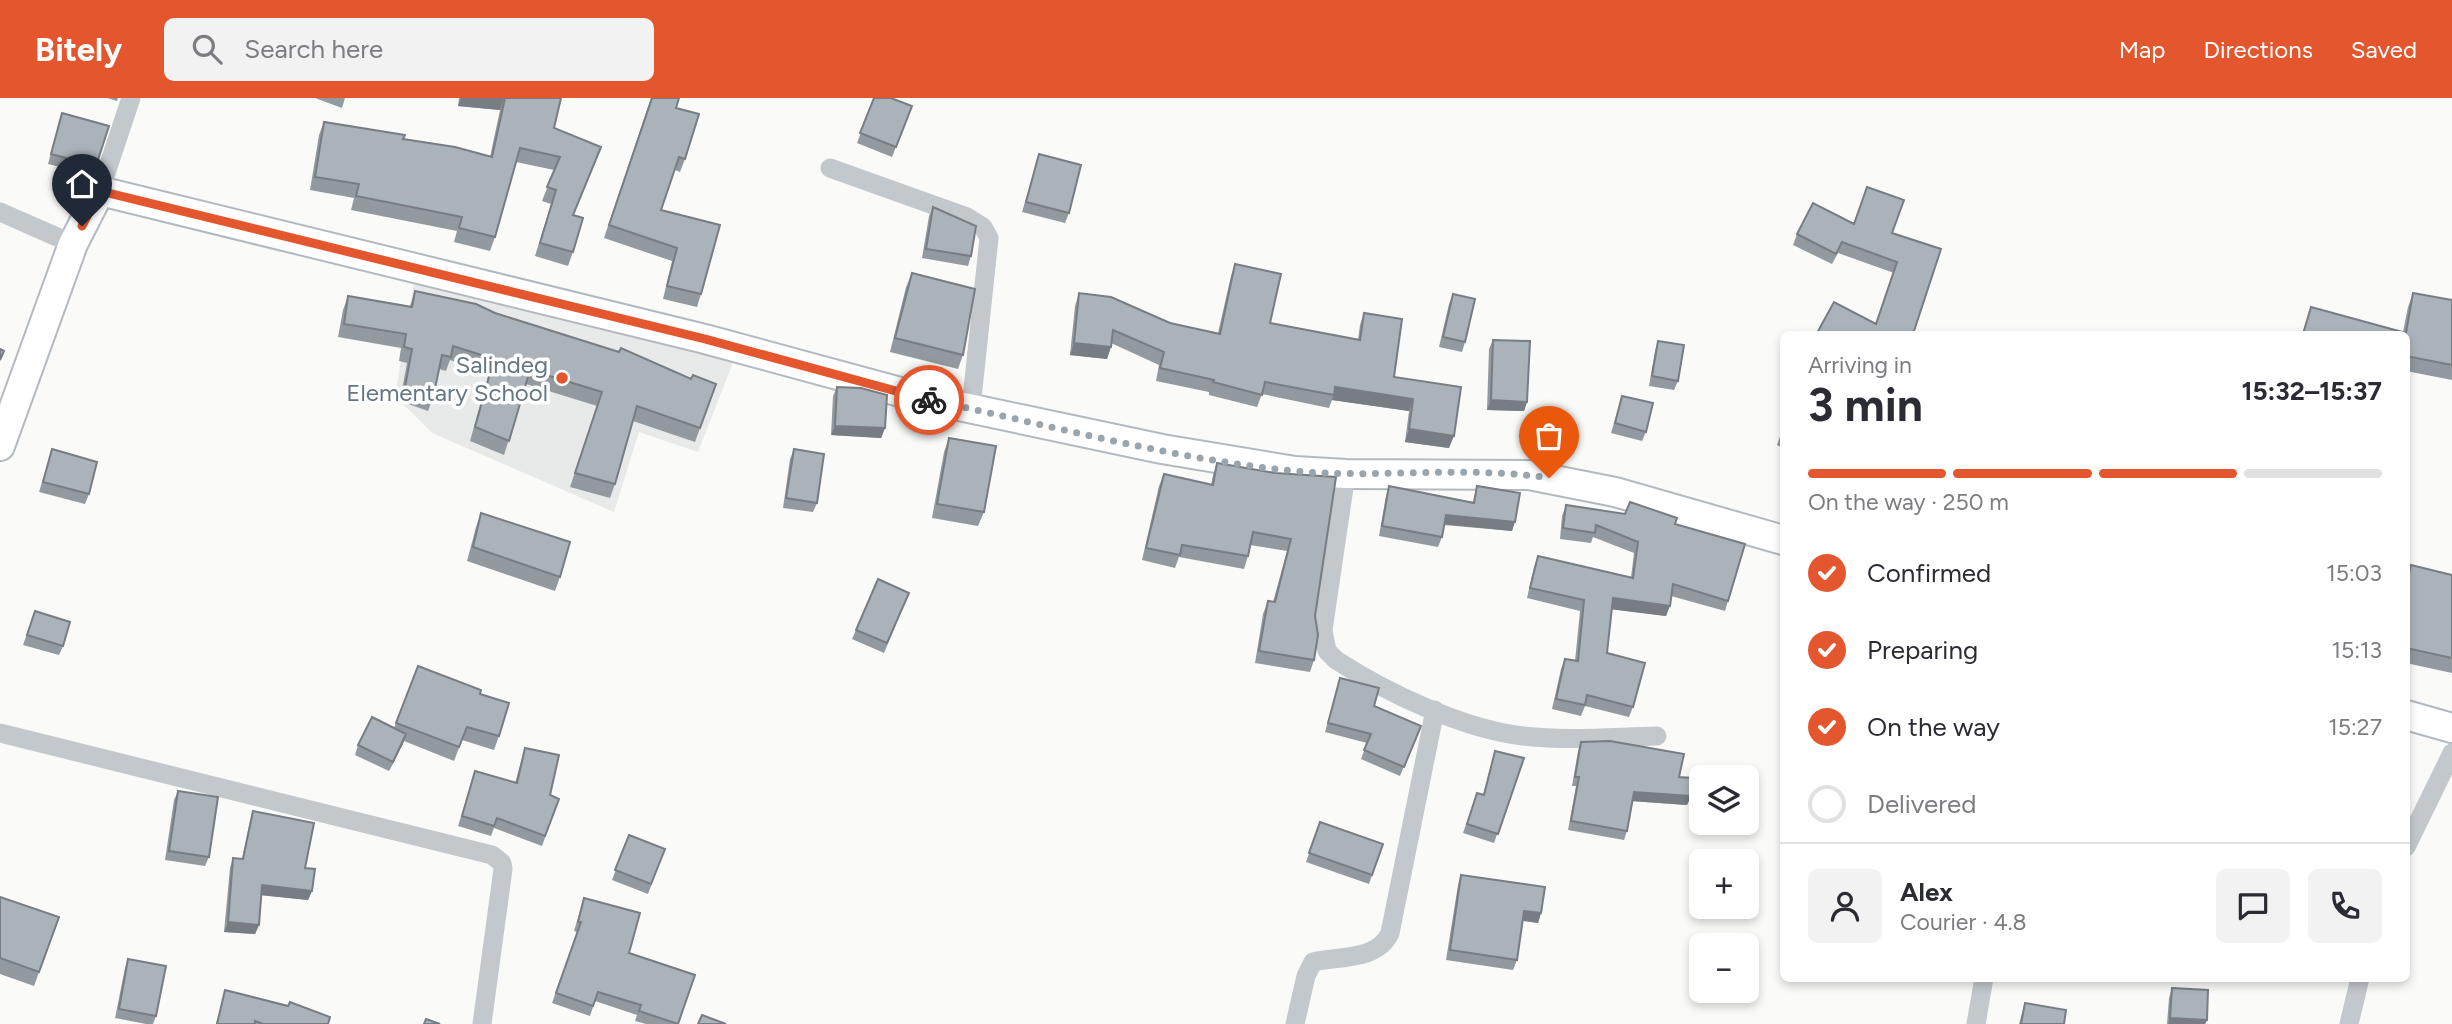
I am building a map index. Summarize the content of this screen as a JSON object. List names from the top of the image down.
{
  "places": ["Salindeg Elementary School"],
  "page": {
    "header": "Bitely",
    "search": "Search here",
    "nav": ["Map", "Directions", "Saved"],
    "heading": ["3 min", "Arriving in", "15:32–15:37"],
    "panel": ["Alex", "Courier · 4.8"],
    "bar": "On the way · 250 m",
    "list": [
      ["Confirmed", "15:03"],
      ["Preparing", "15:13"],
      ["On the way", "15:27"],
      "Delivered"
    ],
    "map_buttons": ["+", "−"]
  }
}
